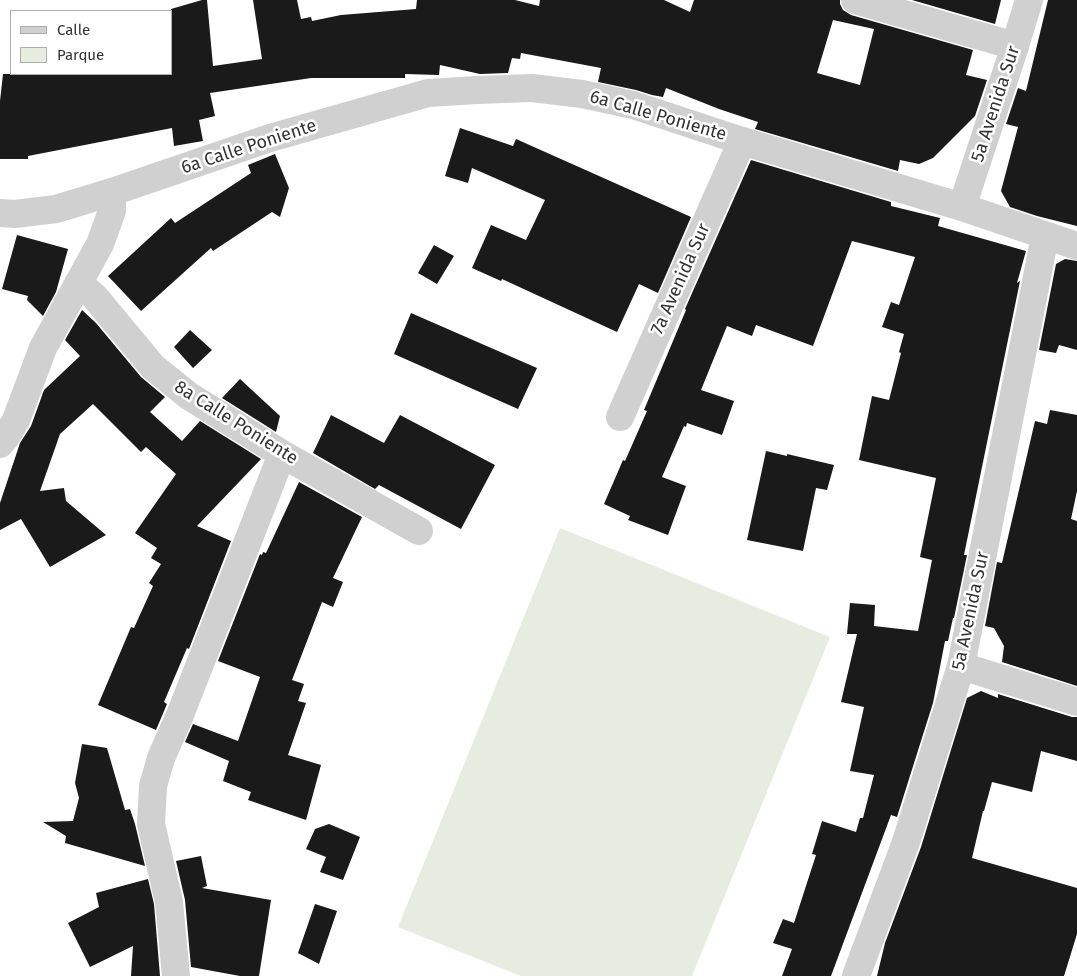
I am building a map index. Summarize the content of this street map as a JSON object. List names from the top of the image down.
{
  "streets": {
    "street": [
      "5a Avenida Sur",
      "6a Calle Poniente",
      "7a Avenida Sur",
      "8a Calle Poniente"
    ]
  },
  "crossings": [
    ["5a Avenida Sur", "6a Calle Poniente"],
    ["6a Calle Poniente", "7a Avenida Sur"]
  ],
  "legend": ["Calle", "Parque"]
}
